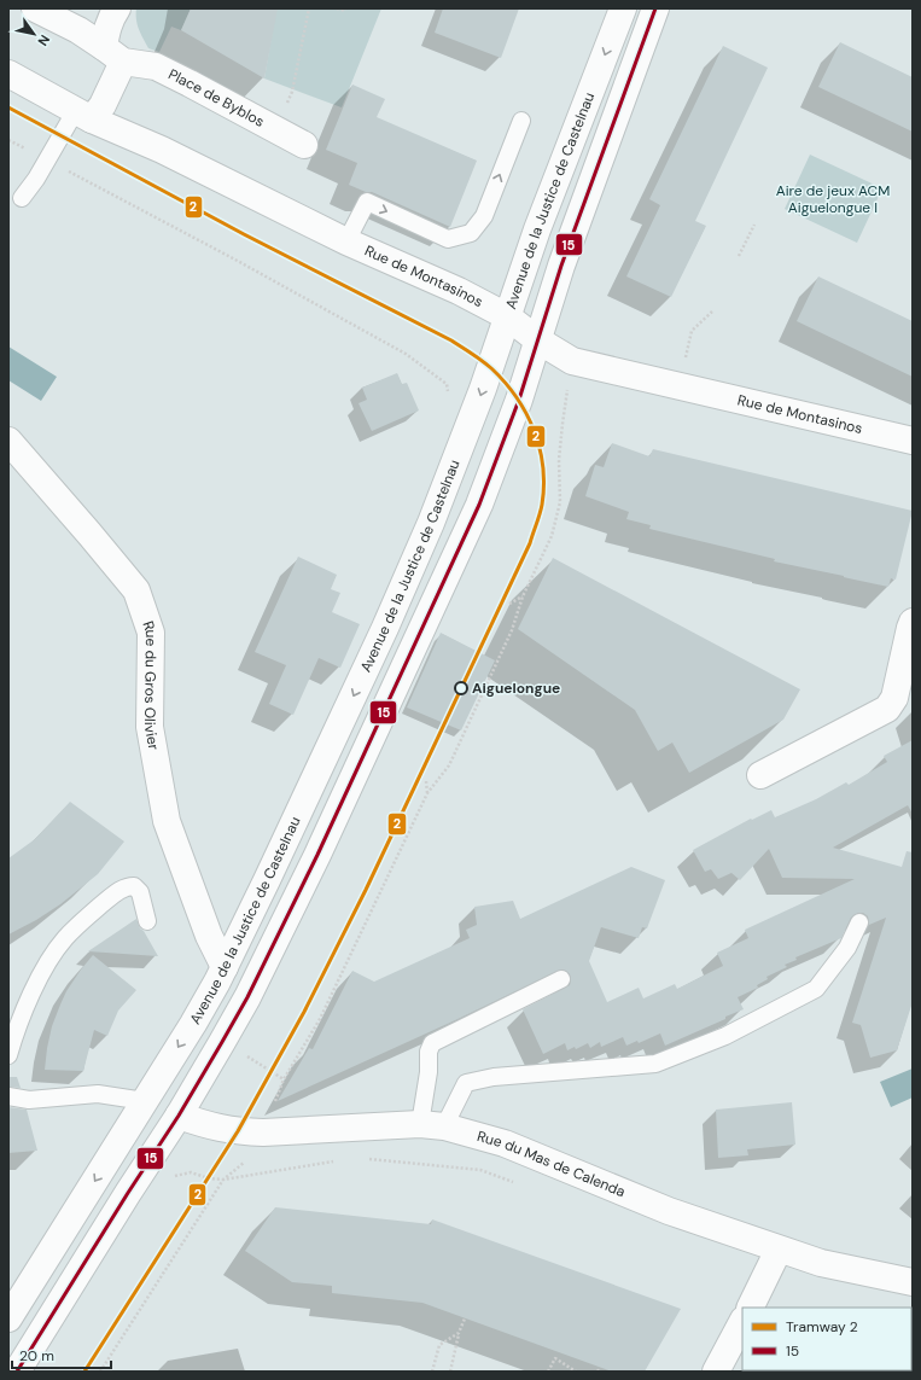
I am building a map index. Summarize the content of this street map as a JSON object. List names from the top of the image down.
{
  "streets": {
    "street": [
      "Place de Byblos",
      "Avenue de la Justice de Castelnau",
      "Rue de Montasinos",
      "Rue du Gros Olivier",
      "Rue du Mas de Calenda"
    ]
  },
  "crossings": [
    ["Avenue de la Justice de Castelnau", "Rue de Montasinos"],
    ["Avenue de la Justice de Castelnau", "Rue du Gros Olivier"]
  ],
  "parks": ["Aire de jeux ACM Aiguelongue I"],
  "places": ["Aiguelongue"],
  "lines": ["transit line 15", "tram line 2"],
  "legend": ["Tramway 2", "15"],
  "scale_bar": "20 m",
  "north": "bottom right"
}
